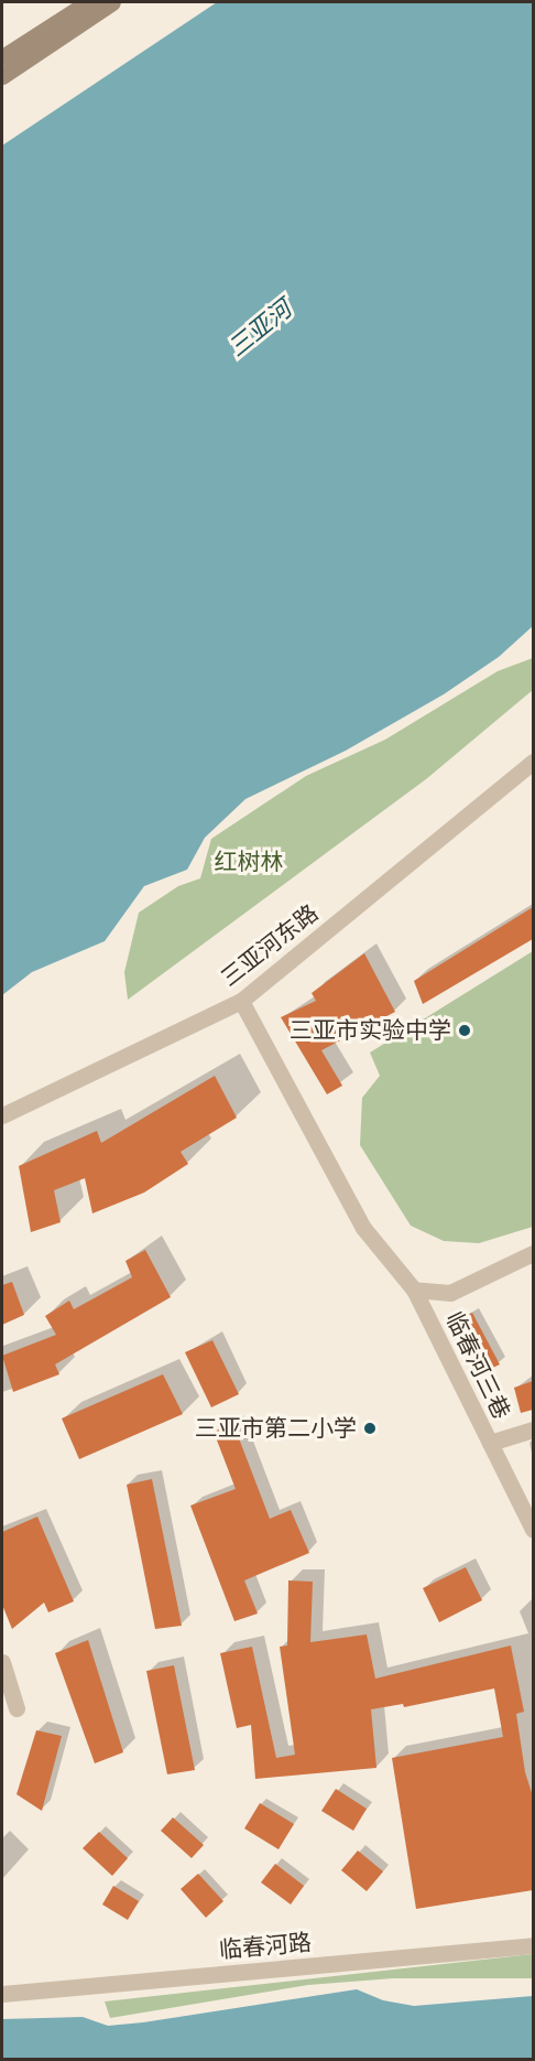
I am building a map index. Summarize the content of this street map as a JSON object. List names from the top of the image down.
{
  "streets": {
    "street": ["三亚河东路", "临春河三巷", "临春河路"]
  },
  "water": ["三亚河"],
  "parks": ["红树林"],
  "places": ["三亚市实验中学", "三亚市第二小学"]
}
